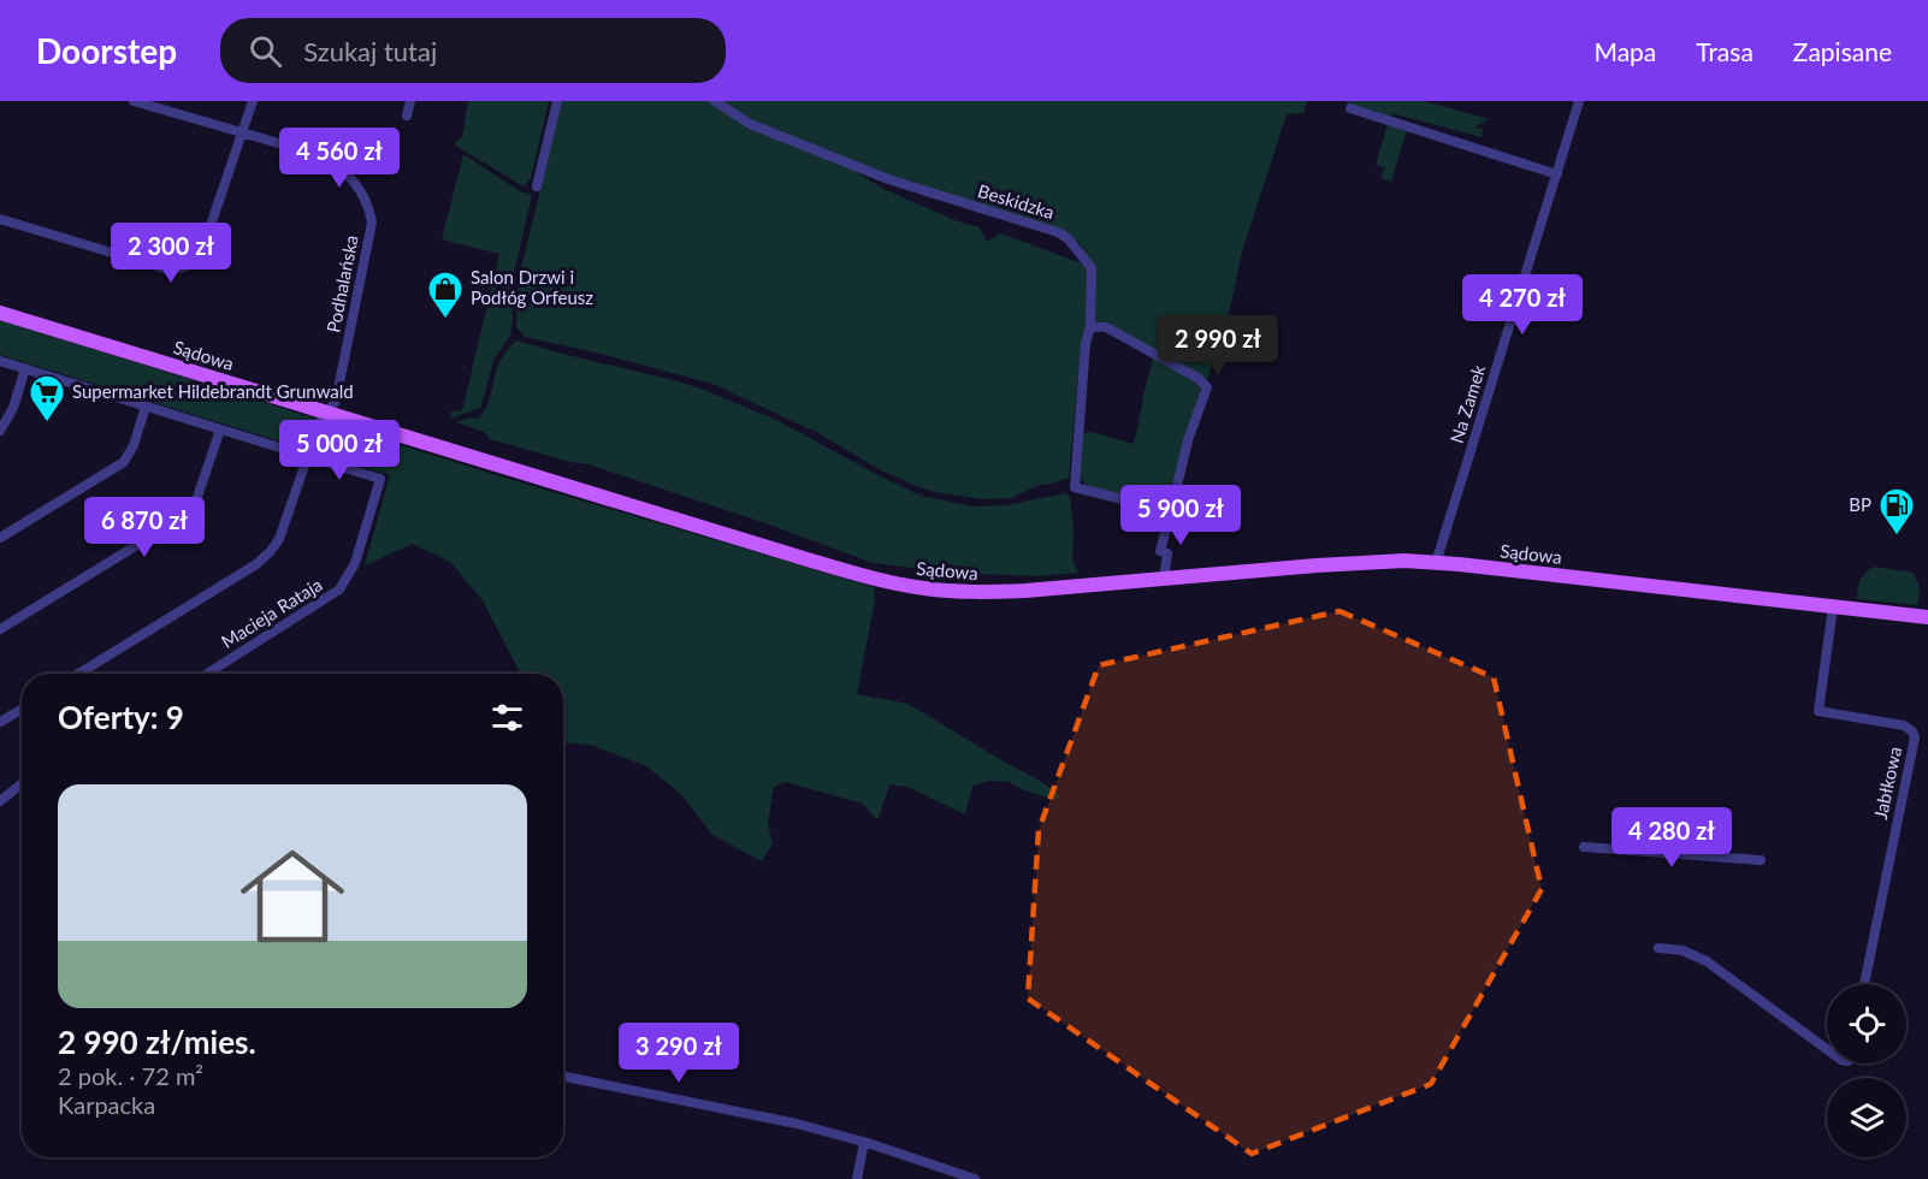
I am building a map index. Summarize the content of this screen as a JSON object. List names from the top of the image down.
{
  "streets": {
    "main road": ["Sądowa"],
    "street": [
      "Beskidzka",
      "Podhalańska",
      "Na Zamek",
      "Macieja Rataja",
      "Jabłkowa"
    ]
  },
  "crossings": [
    ["Podhalańska", "Sądowa"],
    ["Podhalańska", "Macieja Rataja"],
    ["Sądowa", "Na Zamek"],
    ["Sądowa", "Jabłkowa"]
  ],
  "places": {
    "shop": ["Salon Drzwi i Podłóg Orfeusz"],
    "supermarket": ["Supermarket Hildebrandt Grunwald"],
    "fuel station": ["BP"]
  },
  "page": {
    "header": "Doorstep",
    "search": "Szukaj tutaj",
    "nav": ["Mapa", "Trasa", "Zapisane"],
    "price": [
      "4 560 zł",
      "2 300 zł",
      "4 270 zł",
      "2 990 zł",
      "5 000 zł",
      "5 900 zł",
      "6 870 zł",
      "4 280 zł",
      "3 290 zł"
    ],
    "heading": "Oferty: 9",
    "list": [
      {
        "name": "2 990 zł/mies.",
        "note": "2 pok. · 72 m² · Karpacka"
      }
    ]
  }
}
